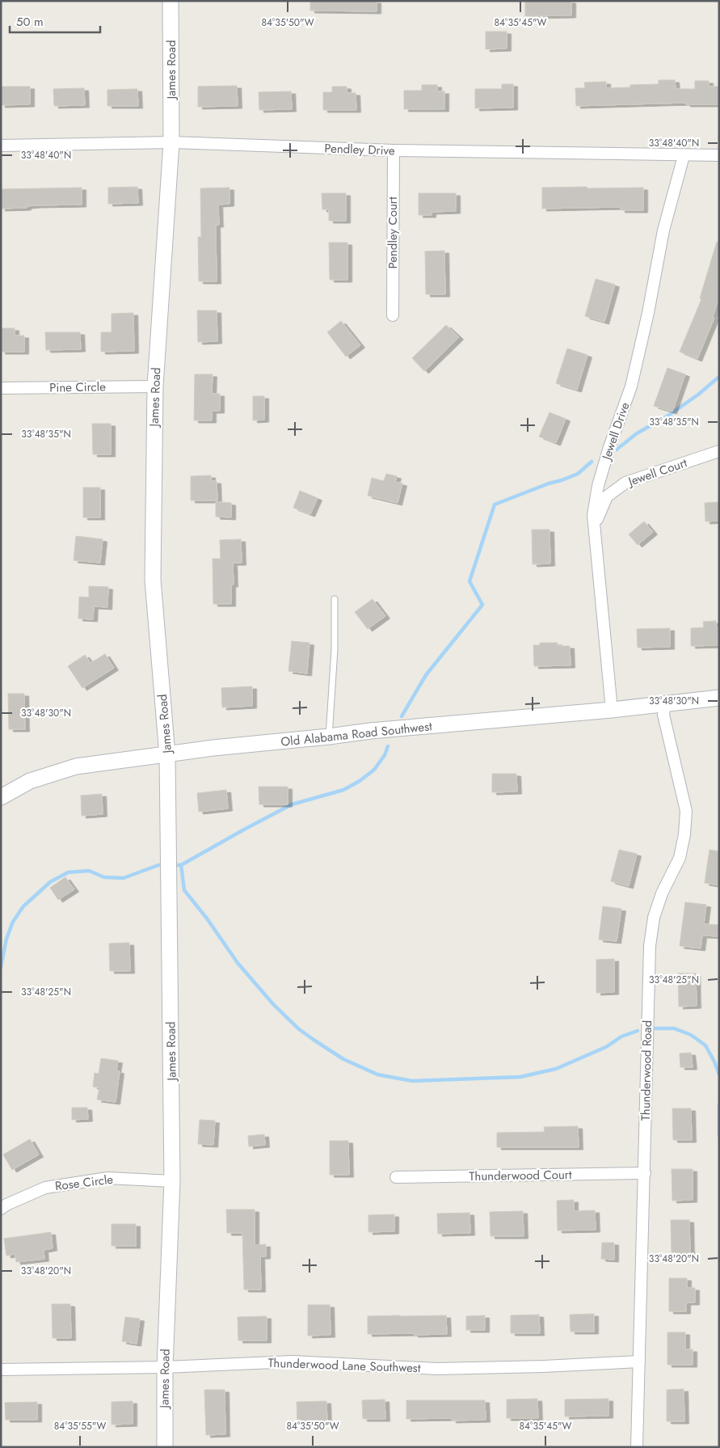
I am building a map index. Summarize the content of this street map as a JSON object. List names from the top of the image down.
{
  "streets": {
    "street": [
      "James Road",
      "Pendley Drive",
      "Pendley Court",
      "Pine Circle",
      "Jewell Drive",
      "Jewell Court",
      "Old Alabama Road Southwest",
      "Thunderwood Road",
      "Thunderwood Court",
      "Rose Circle",
      "Thunderwood Lane Southwest"
    ]
  },
  "crossings": [
    ["James Road", "Pendley Drive"],
    ["James Road", "Pine Circle"],
    ["James Road", "Old Alabama Road Southwest"],
    ["James Road", "Rose Circle"],
    ["James Road", "Thunderwood Lane Southwest"],
    ["Pendley Drive", "Pendley Court"],
    ["Pendley Drive", "Jewell Drive"],
    ["Jewell Drive", "Jewell Court"],
    ["Jewell Drive", "Old Alabama Road Southwest"],
    ["Old Alabama Road Southwest", "Thunderwood Road"],
    ["Thunderwood Road", "Thunderwood Court"],
    ["Thunderwood Road", "Thunderwood Lane Southwest"]
  ],
  "scale_bar": "50 m",
  "coordinates": [
    "84°35'50\"W",
    "84°35'45\"W",
    "33°48'40\"N",
    "33°48'35\"N",
    "33°48'30\"N",
    "33°48'25\"N",
    "33°48'20\"N",
    "84°35'55\"W"
  ]
}
